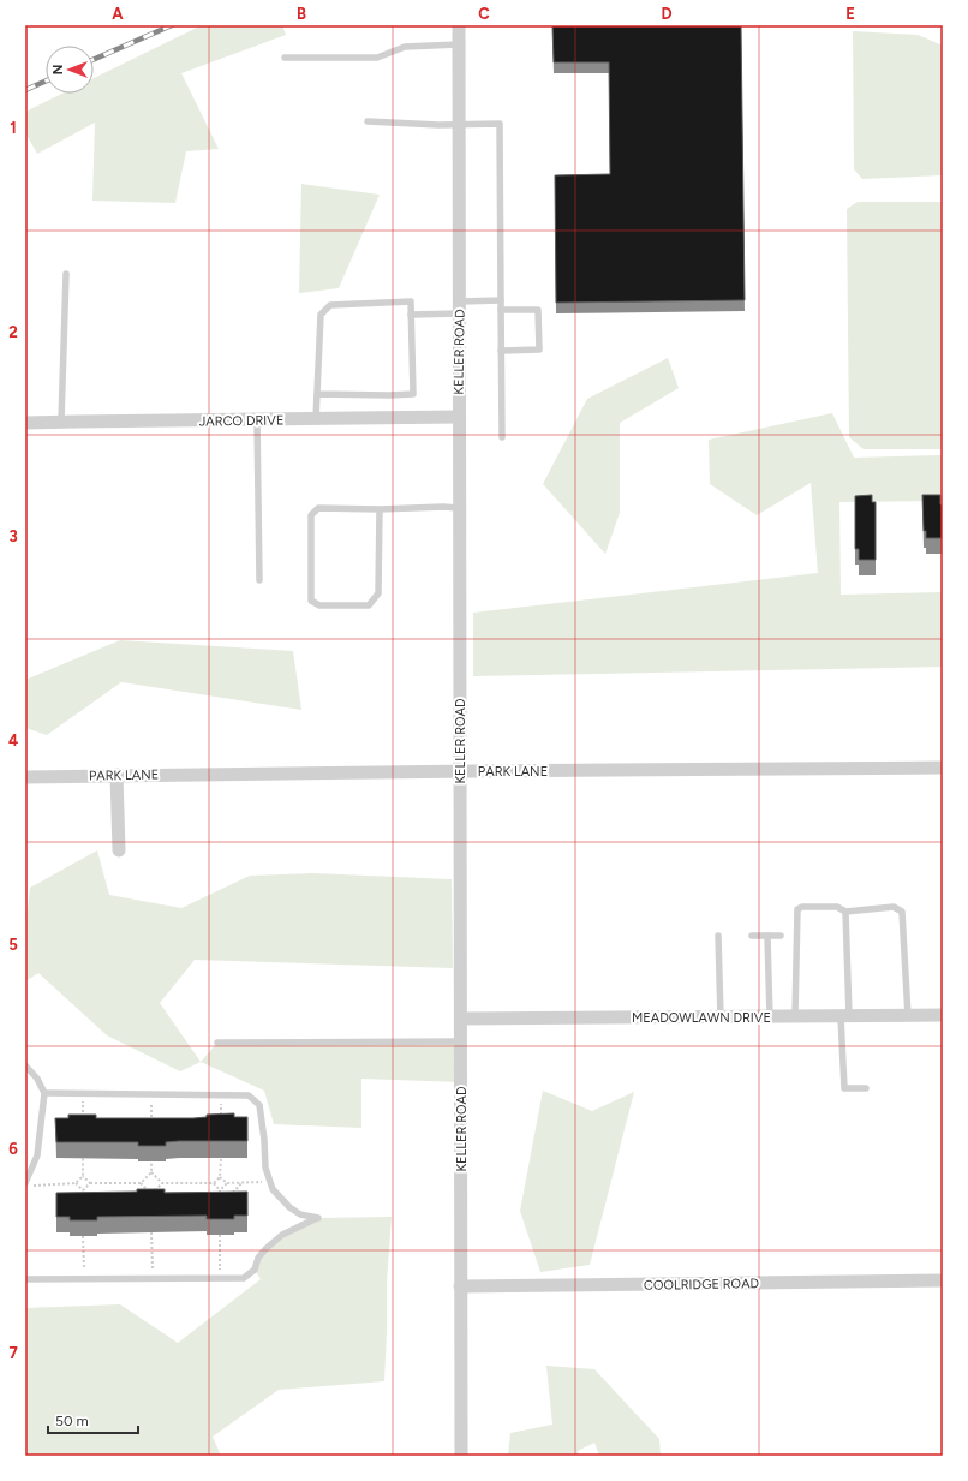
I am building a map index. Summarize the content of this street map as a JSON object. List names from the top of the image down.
{
  "streets": {
    "street": [
      "KELLER ROAD",
      "JARCO DRIVE",
      "PARK LANE",
      "MEADOWLAWN DRIVE",
      "COOLRIDGE ROAD"
    ]
  },
  "crossings": [
    ["KELLER ROAD", "JARCO DRIVE"],
    ["KELLER ROAD", "PARK LANE"],
    ["KELLER ROAD", "MEADOWLAWN DRIVE"],
    ["KELLER ROAD", "COOLRIDGE ROAD"]
  ],
  "scale_bar": "50 m",
  "north": "left",
  "grid": {
    "columns": [
      "A",
      "B",
      "C",
      "D",
      "E"
    ],
    "rows": [
      "1",
      "2",
      "3",
      "4",
      "5",
      "6",
      "7"
    ]
  }
}
